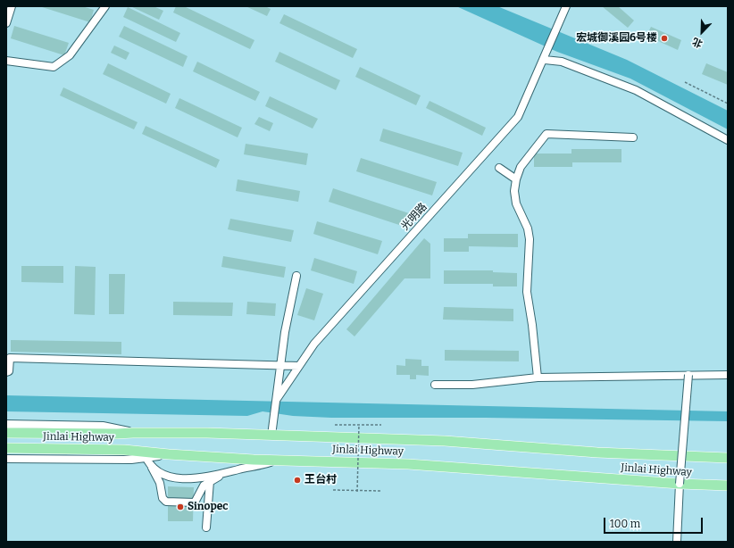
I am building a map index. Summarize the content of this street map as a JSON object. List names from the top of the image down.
{
  "streets": {
    "highway": ["Jinlai Highway"],
    "street": ["光明路"]
  },
  "crossings": [
    ["光明路", "Jinlai Highway"]
  ],
  "places": ["宏城御溪园6号楼", "王台村", "Sinopec"],
  "scale_bar": "100 m",
  "north": "bottom left"
}
